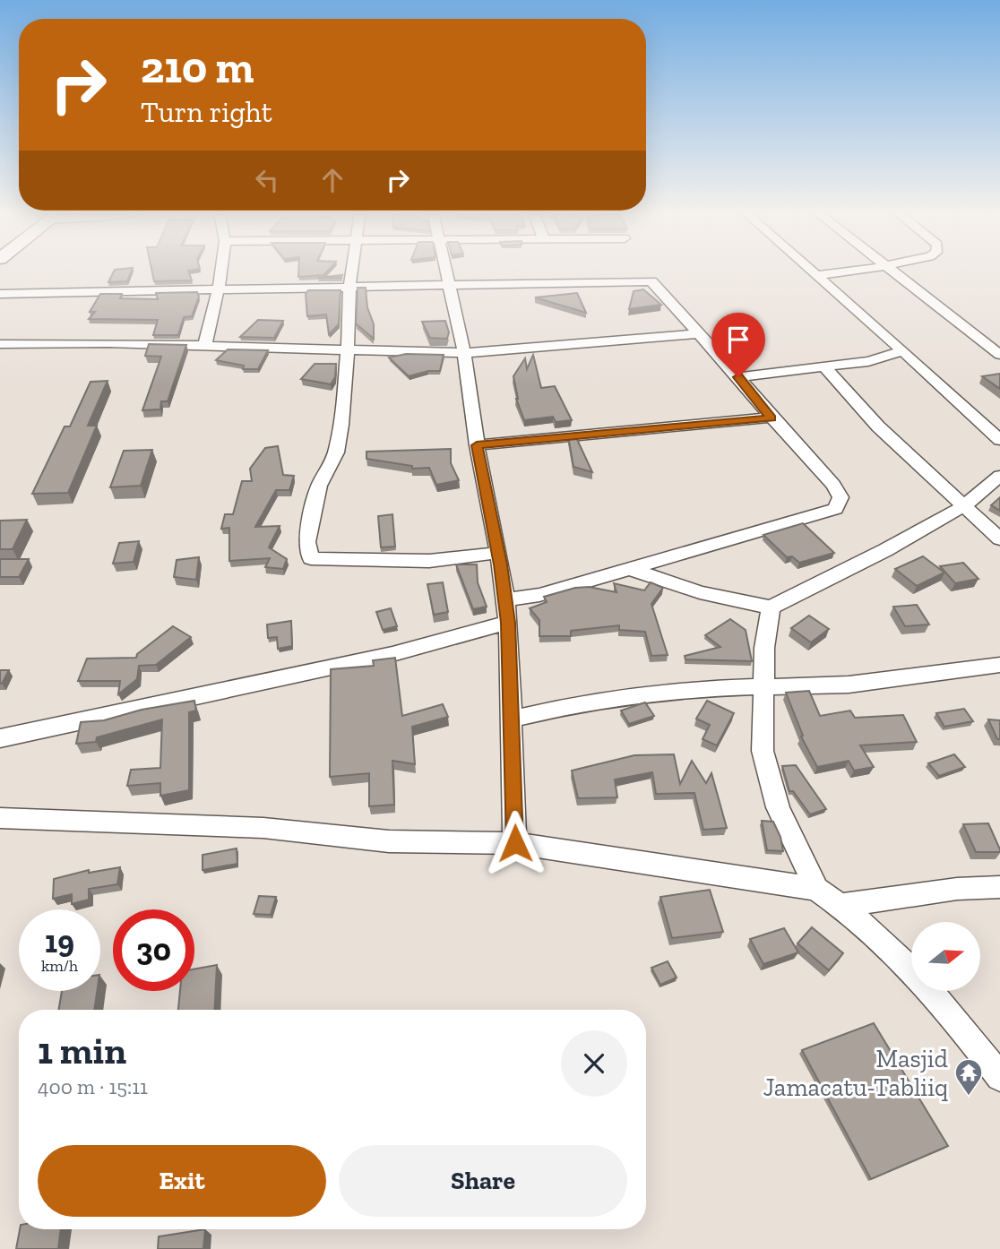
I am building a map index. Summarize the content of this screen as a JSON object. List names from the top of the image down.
{
  "places": {
    "temple": ["Masjid Jamacatu-Tabliiq"]
  },
  "north": "right",
  "page": {
    "turn": ["210 m", "Turn right"],
    "speed": "19 km/h",
    "limit": "30",
    "heading": ["1 min", "400 m · 15:11"],
    "buttons": ["Exit", "Share"]
  }
}
